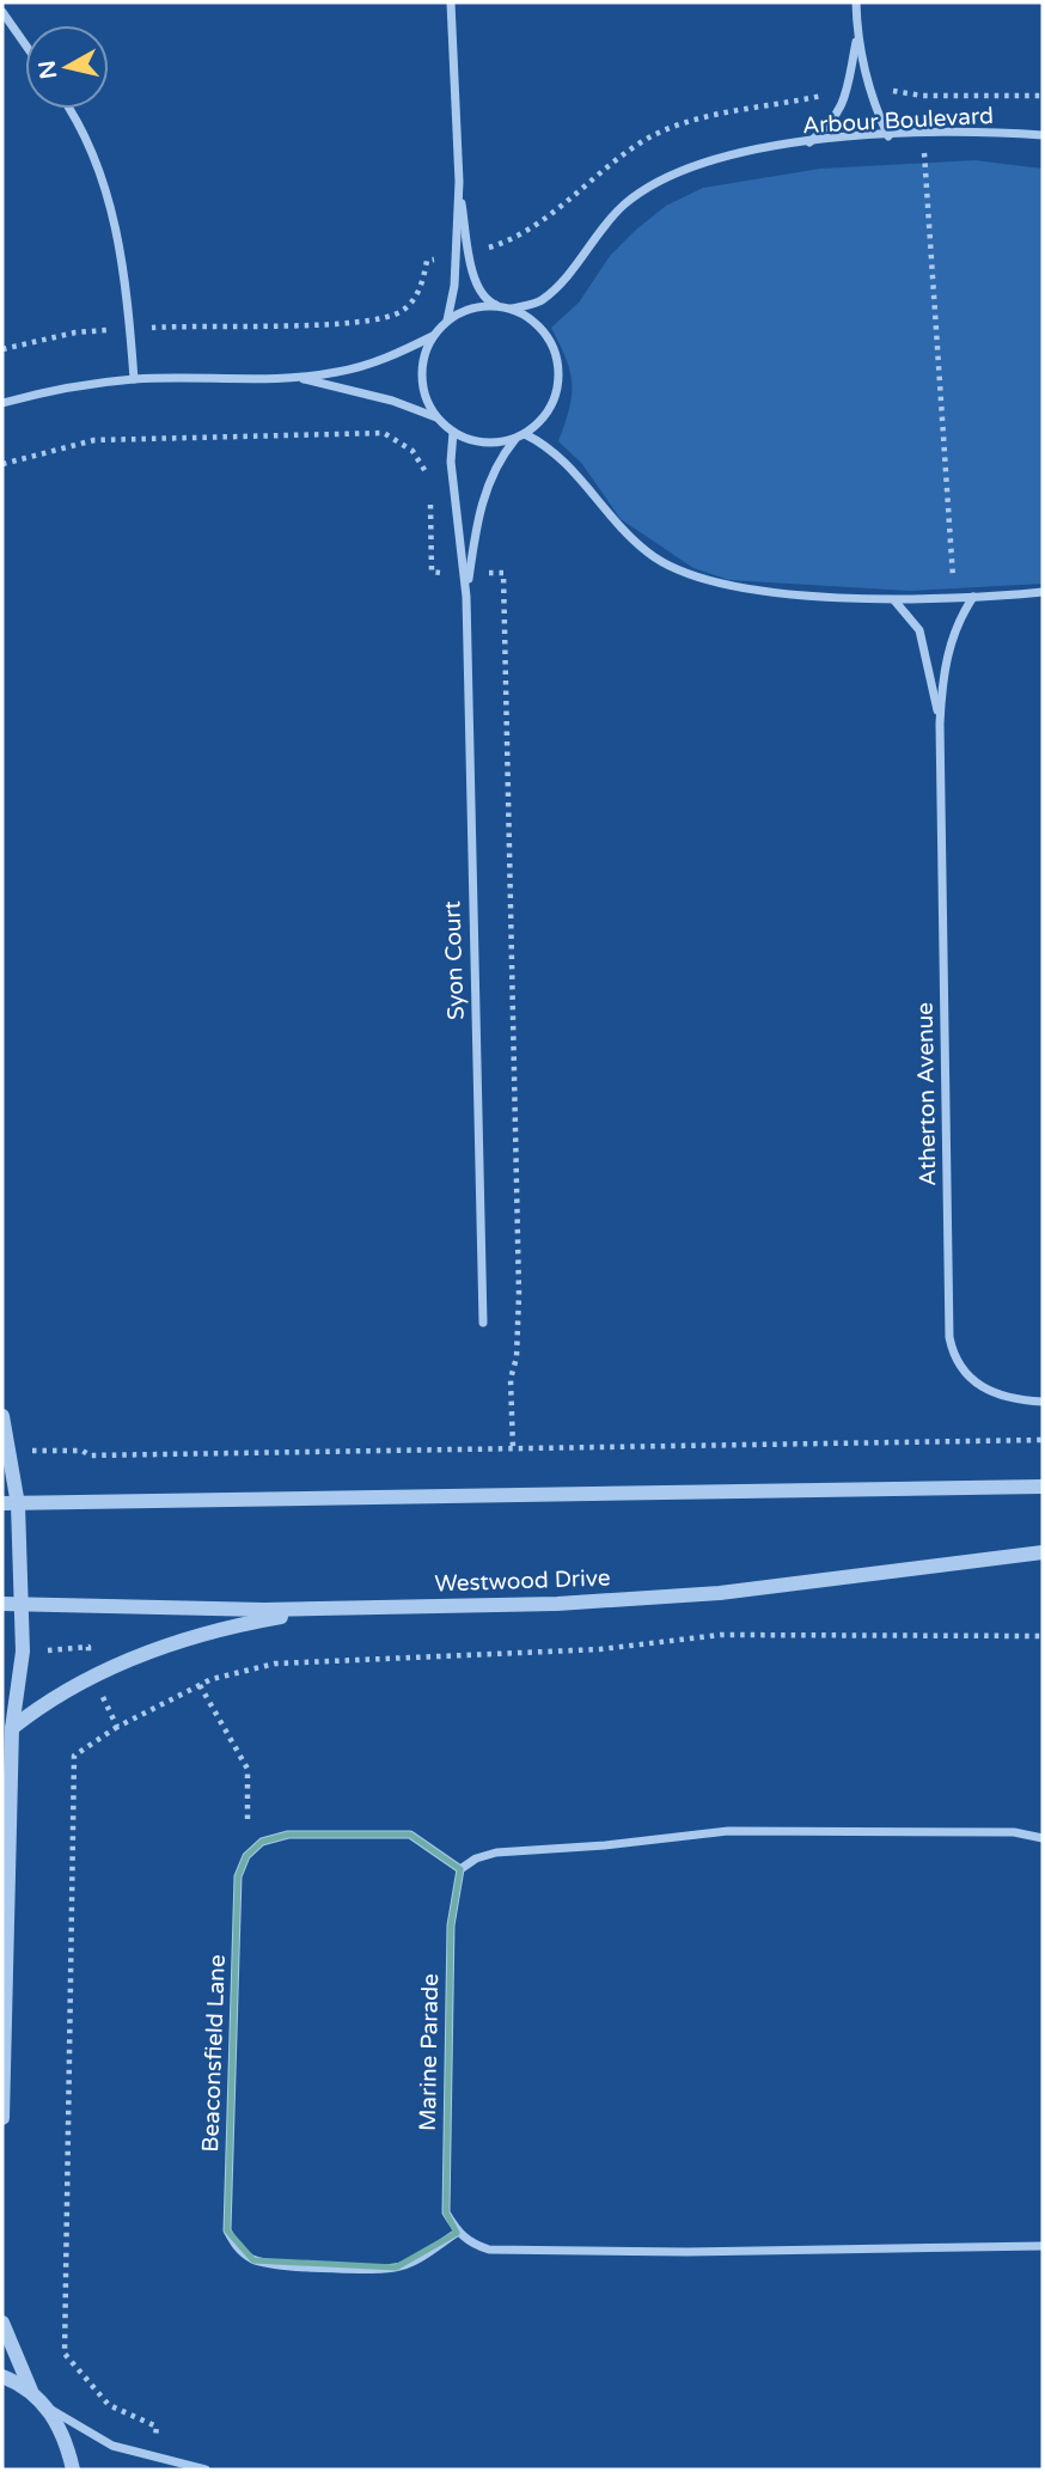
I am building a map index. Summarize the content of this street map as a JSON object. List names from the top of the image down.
{
  "streets": {
    "street": [
      "Arbour Boulevard",
      "Syon Court",
      "Atherton Avenue",
      "Westwood Drive",
      "Marine Parade",
      "Beaconsfield Lane"
    ]
  },
  "crossings": [
    ["Marine Parade", "Beaconsfield Lane"]
  ],
  "north": "left"
}
